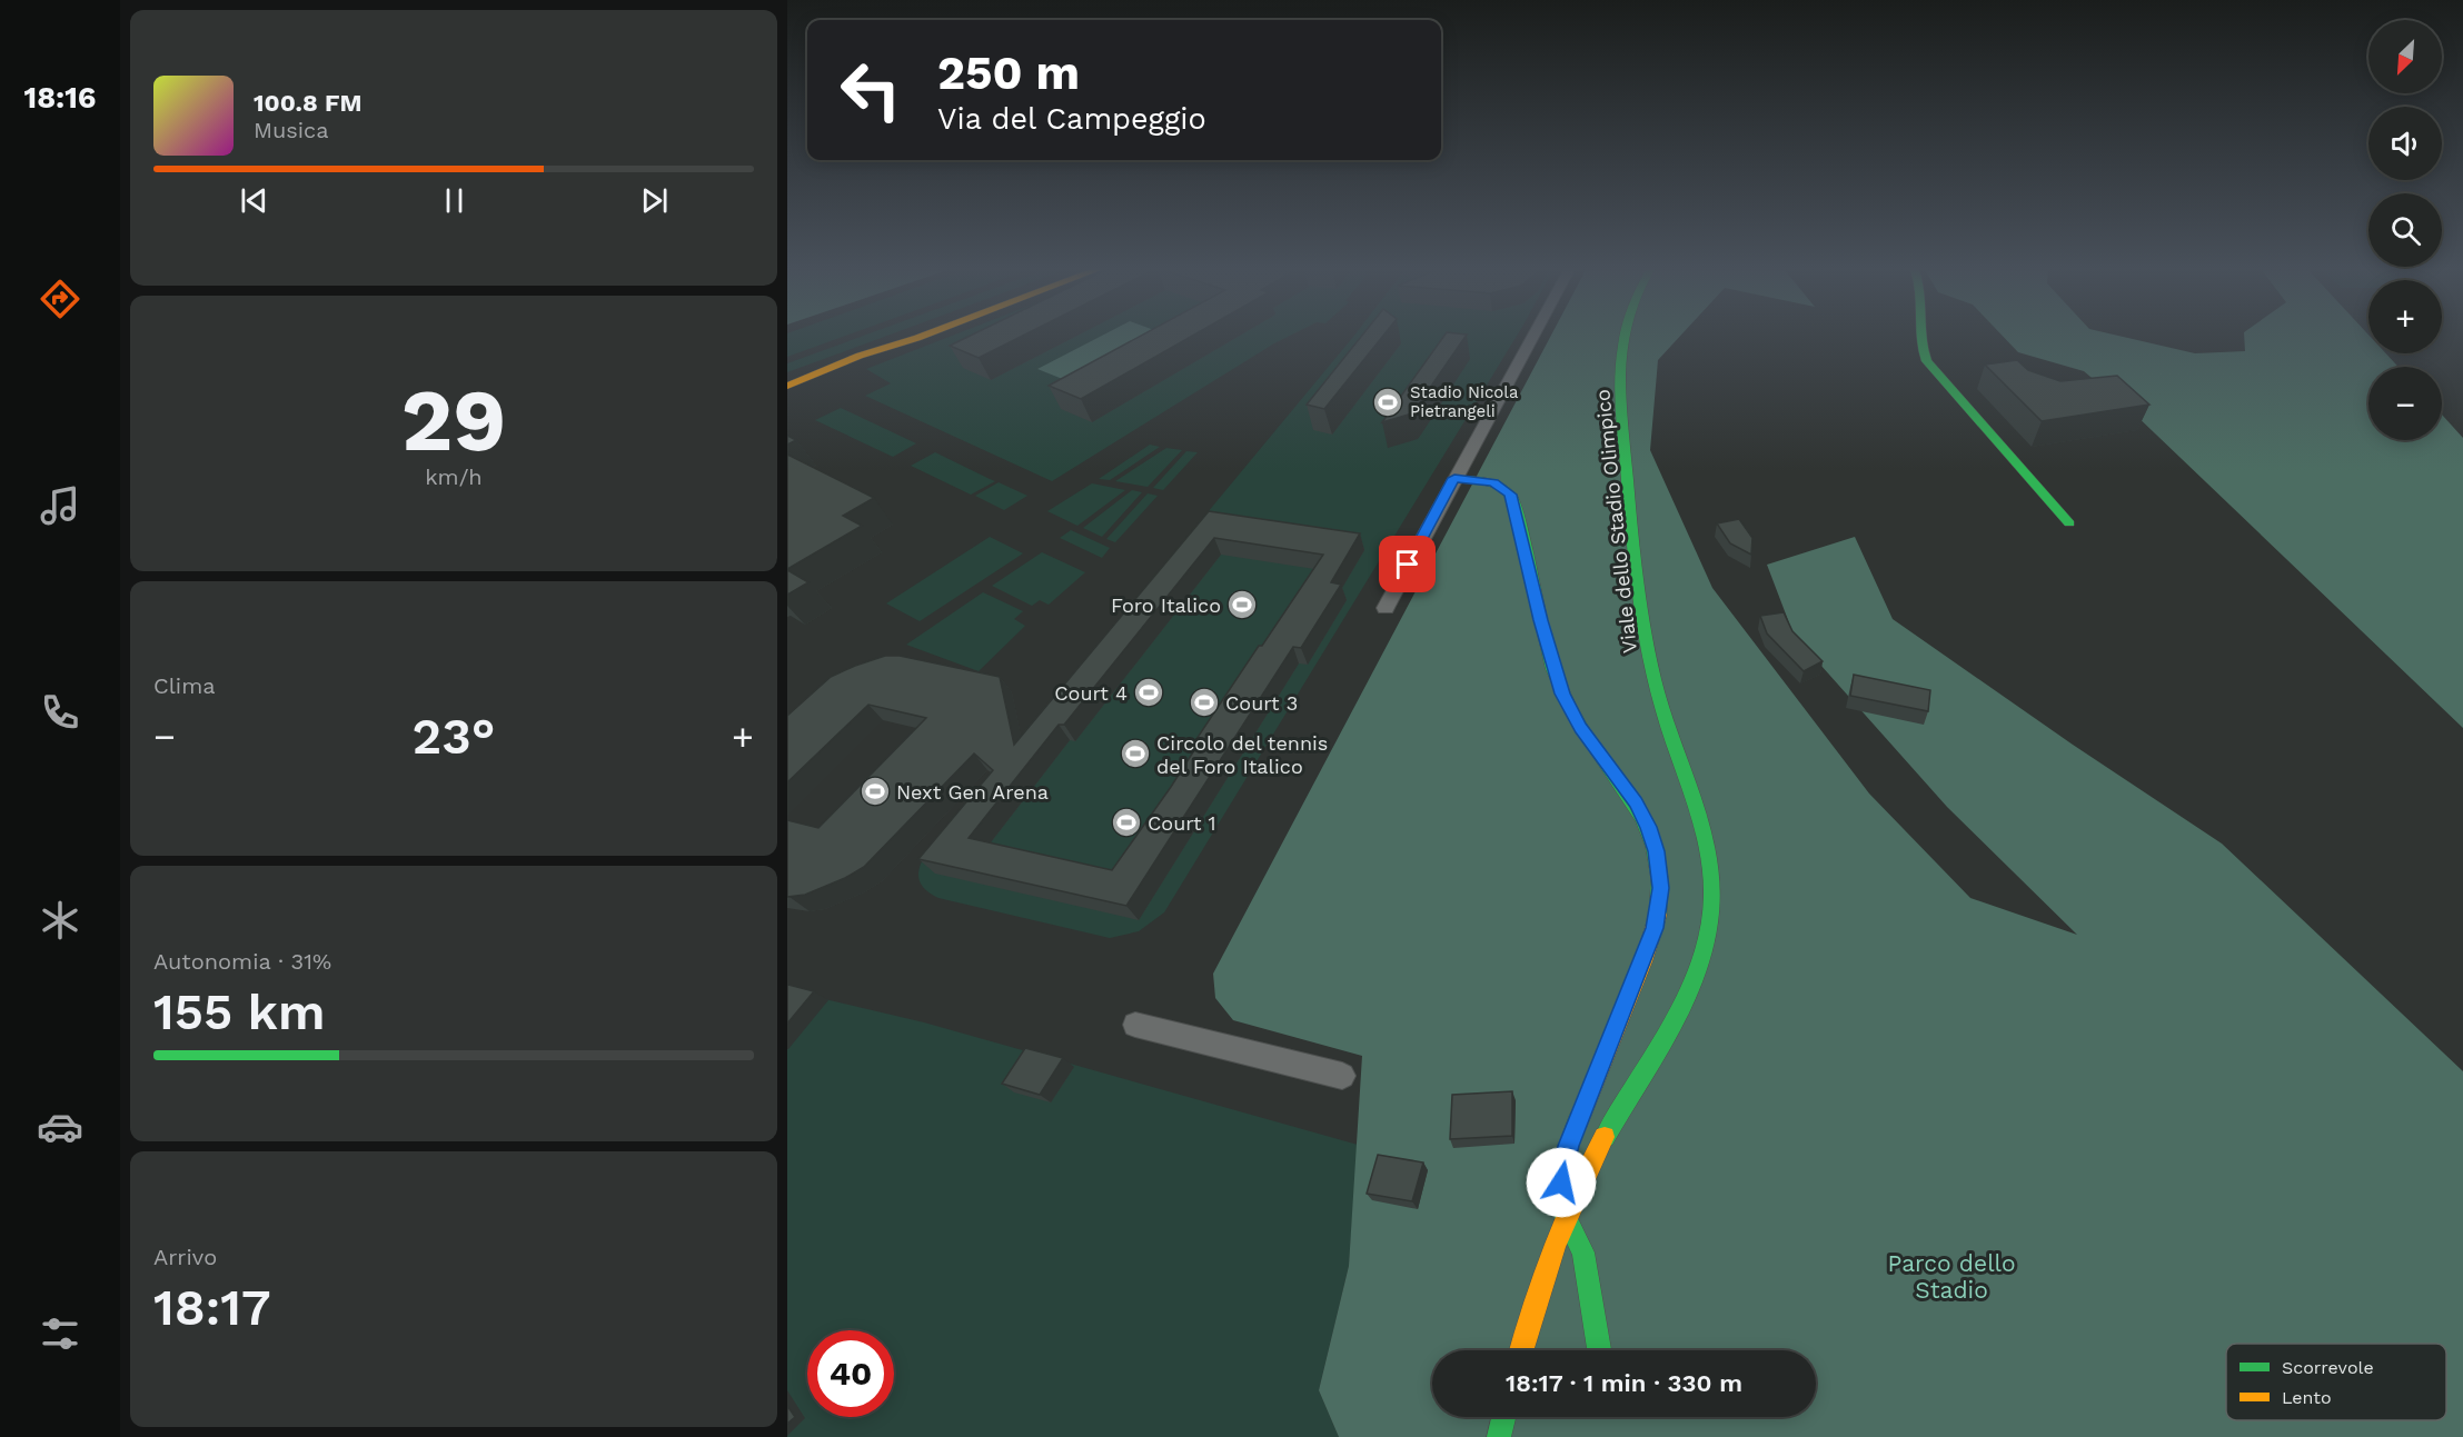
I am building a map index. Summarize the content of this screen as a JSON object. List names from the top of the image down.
{
  "streets": {
    "main road": ["Viale dello Stadio Olimpico"]
  },
  "parks": ["Parco dello Stadio"],
  "places": {
    "sports": [
      "Stadio Nicola Pietrangeli",
      "Foro Italico",
      "Court 4",
      "Court 3",
      "Circolo del tennis del Foro Italico",
      "Next Gen Arena",
      "Court 1"
    ]
  },
  "legend": ["Scorrevole", "Lento"],
  "north": "bottom left",
  "page": {
    "tabs": "18:16",
    "map_buttons": ["+", "−"],
    "turn": ["250 m", "Via del Campeggio"],
    "song": ["100.8 FM", "Musica"],
    "tile": [
      ["29", "km/h"],
      "Clima",
      ["Autonomia · 31%", "155 km"],
      ["Arrivo", "18:17"]
    ],
    "heat": ["−", "23°", "+"],
    "limit": "40",
    "trip": "18:17 · 1 min · 330 m"
  }
}
